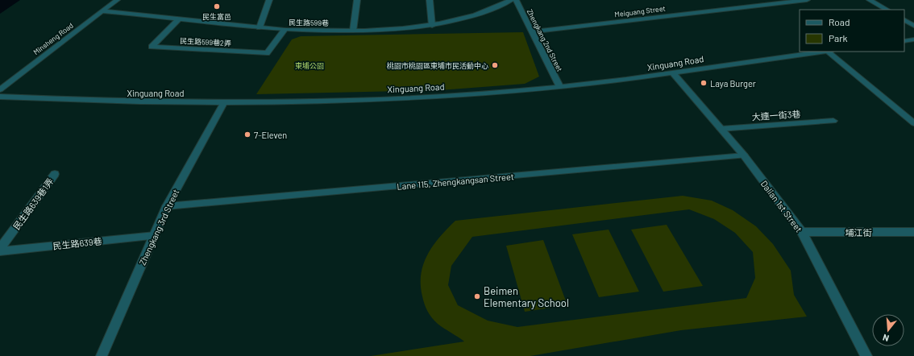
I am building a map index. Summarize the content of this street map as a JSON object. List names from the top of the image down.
{
  "streets": {
    "street": [
      "Meiguang Street",
      "民生路599巷",
      "Minsheng Road",
      "Zhengkang 2nd Street",
      "民生路599巷2弄",
      "Xinguang Road",
      "大連一街3巷",
      "Lane 115, Zhengkangsan Street",
      "民生路639巷1弄",
      "Dalian 1st Street",
      "Zhengkang 3rd Street",
      "埔江街",
      "民生路639巷"
    ]
  },
  "crossings": [
    ["Meiguang Street", "Zhengkang 2nd Street"],
    ["民生路599巷", "Minsheng Road"],
    ["民生路599巷", "民生路599巷2弄"],
    ["Zhengkang 2nd Street", "Xinguang Road"],
    ["Xinguang Road", "Dalian 1st Street"],
    ["Xinguang Road", "Zhengkang 3rd Street"],
    ["大連一街3巷", "Dalian 1st Street"],
    ["Lane 115, Zhengkangsan Street", "Dalian 1st Street"],
    ["Lane 115, Zhengkangsan Street", "Zhengkang 3rd Street"],
    ["民生路639巷1弄", "民生路639巷"],
    ["Dalian 1st Street", "埔江街"],
    ["Zhengkang 3rd Street", "民生路639巷"]
  ],
  "parks": ["東埔公園"],
  "places": [
    "民生富邑",
    "桃園市桃園區東埔市民活動中心",
    "Laya Burger",
    "7-Eleven",
    "Beimen Elementary School"
  ],
  "legend": ["Road", "Park"],
  "north": "bottom"
}
